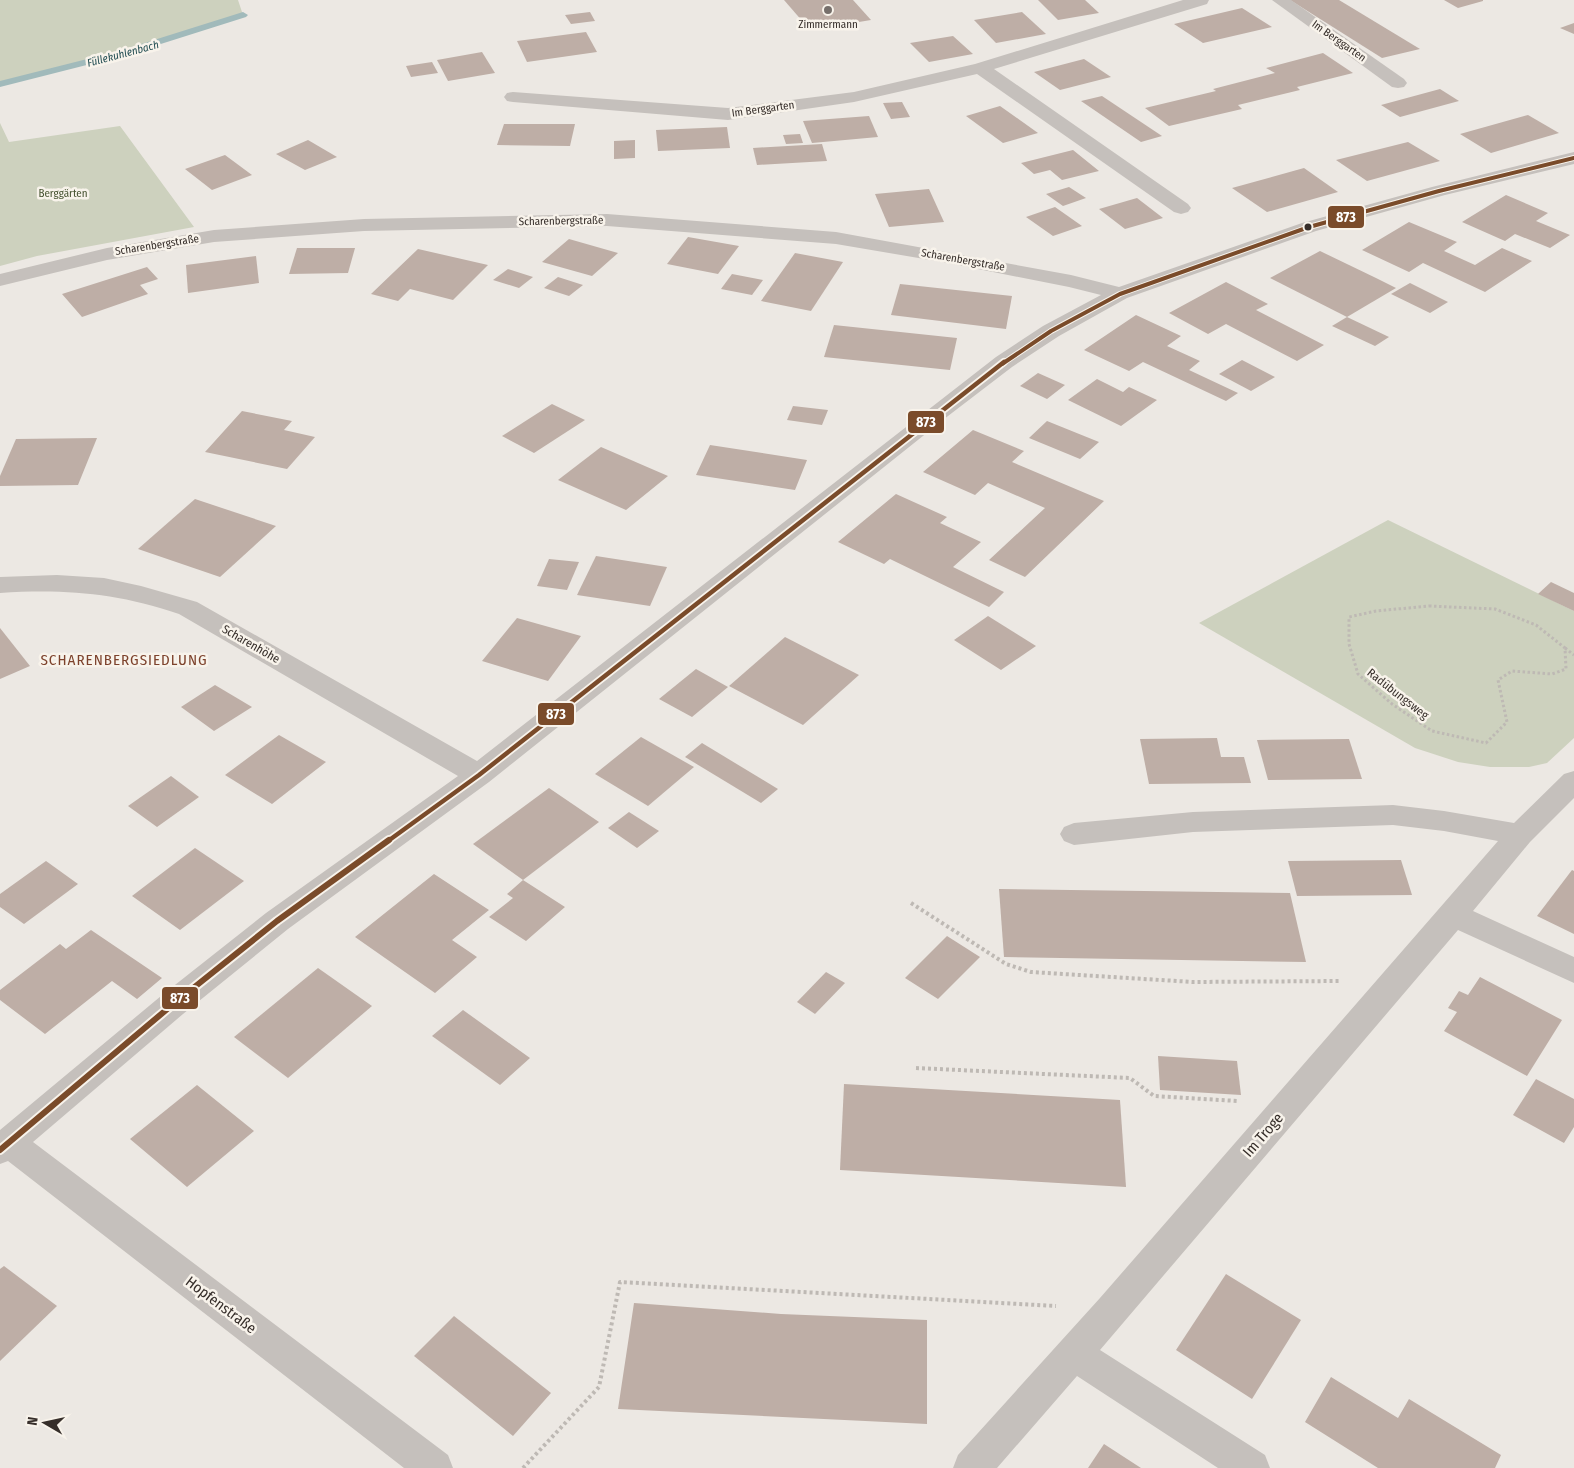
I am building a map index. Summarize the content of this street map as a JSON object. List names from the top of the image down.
{
  "streets": {
    "street": [
      "Im Berggarten",
      "Scharenbergstraße",
      "Scharenhöhe",
      "Im Troge",
      "Hopfenstraße"
    ],
    "path": ["Radübungsweg"]
  },
  "districts": ["SCHARENBERGSIEDLUNG"],
  "water": ["Füllekuhlenbach"],
  "parks": ["Berggärten"],
  "places": ["Zimmermann"],
  "lines": ["transit line 873"],
  "north": "left"
}
